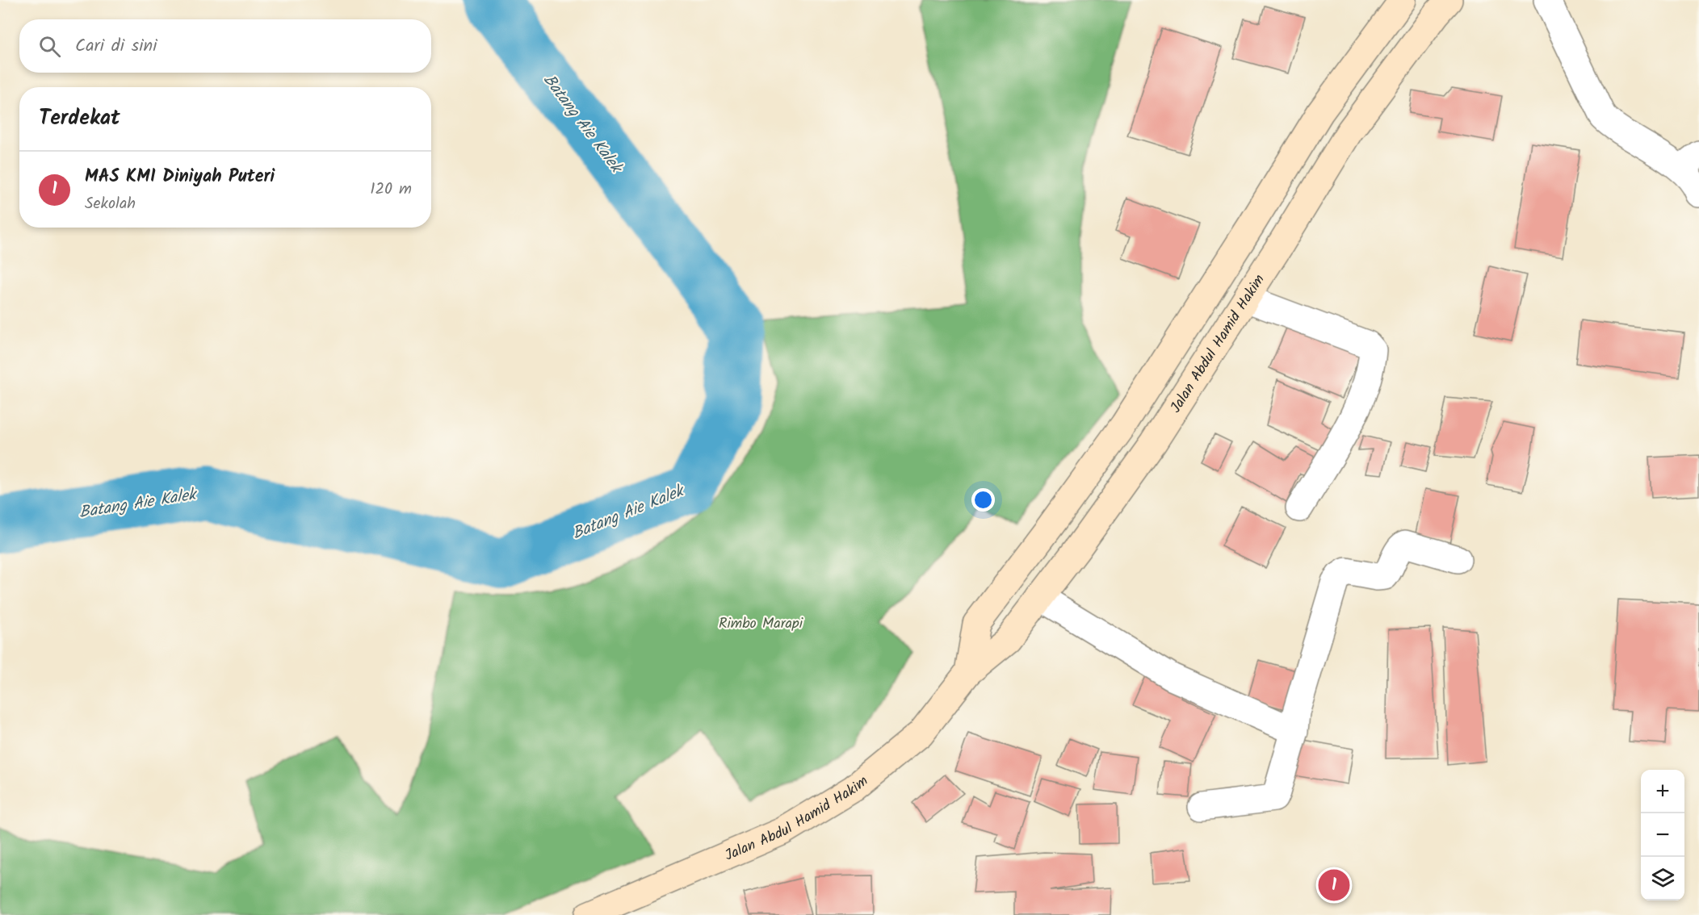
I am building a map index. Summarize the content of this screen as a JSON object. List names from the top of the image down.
{
  "streets": {
    "main road": ["Jalan Abdul Hamid Hakim"]
  },
  "water": ["Batang Aie Kalek"],
  "parks": ["Rimbo Marapi"],
  "page": {
    "search": "Cari di sini",
    "heading": "Terdekat",
    "list": [
      {
        "mark": "1",
        "name": "MAS KMI Diniyah Puteri",
        "note": "Sekolah",
        "value": "120 m"
      }
    ],
    "map_buttons": ["+", "−"],
    "pins": "1"
  }
}
